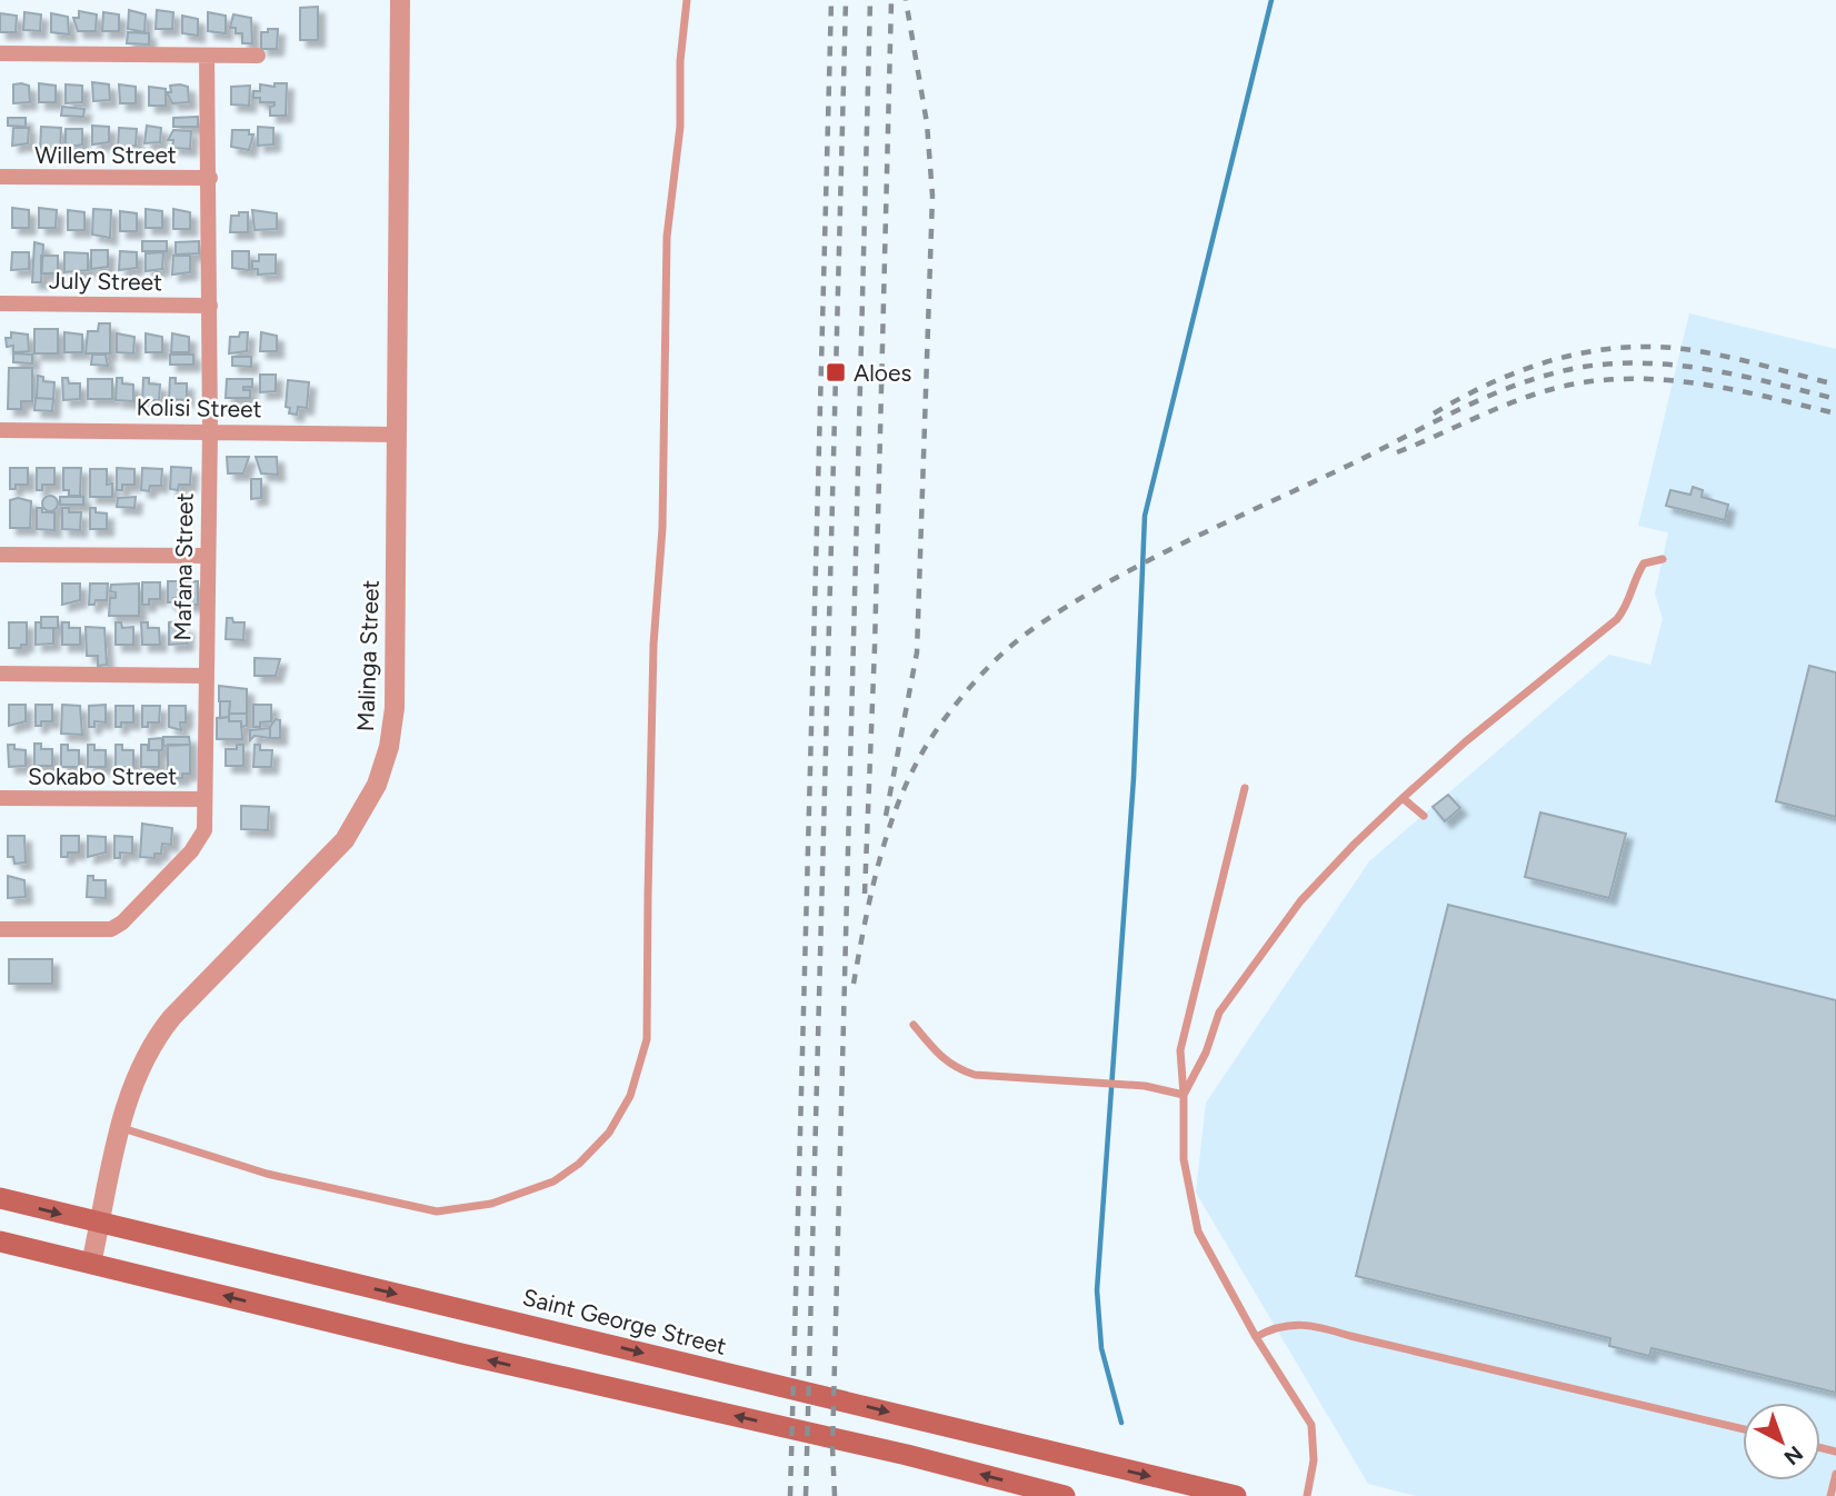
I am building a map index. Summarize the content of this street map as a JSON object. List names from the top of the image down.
{
  "streets": {
    "main road": ["Saint George Street"],
    "street": [
      "Willem Street",
      "July Street",
      "Kolisi Street",
      "Mafana Street",
      "Malinga Street",
      "Sokabo Street"
    ]
  },
  "crossings": [
    ["Willem Street", "Mafana Street"],
    ["July Street", "Mafana Street"],
    ["Kolisi Street", "Mafana Street"],
    ["Kolisi Street", "Malinga Street"],
    ["Mafana Street", "Sokabo Street"],
    ["Malinga Street", "Saint George Street"]
  ],
  "places": {
    "transit": ["Aloes"]
  },
  "north": "bottom right"
}
